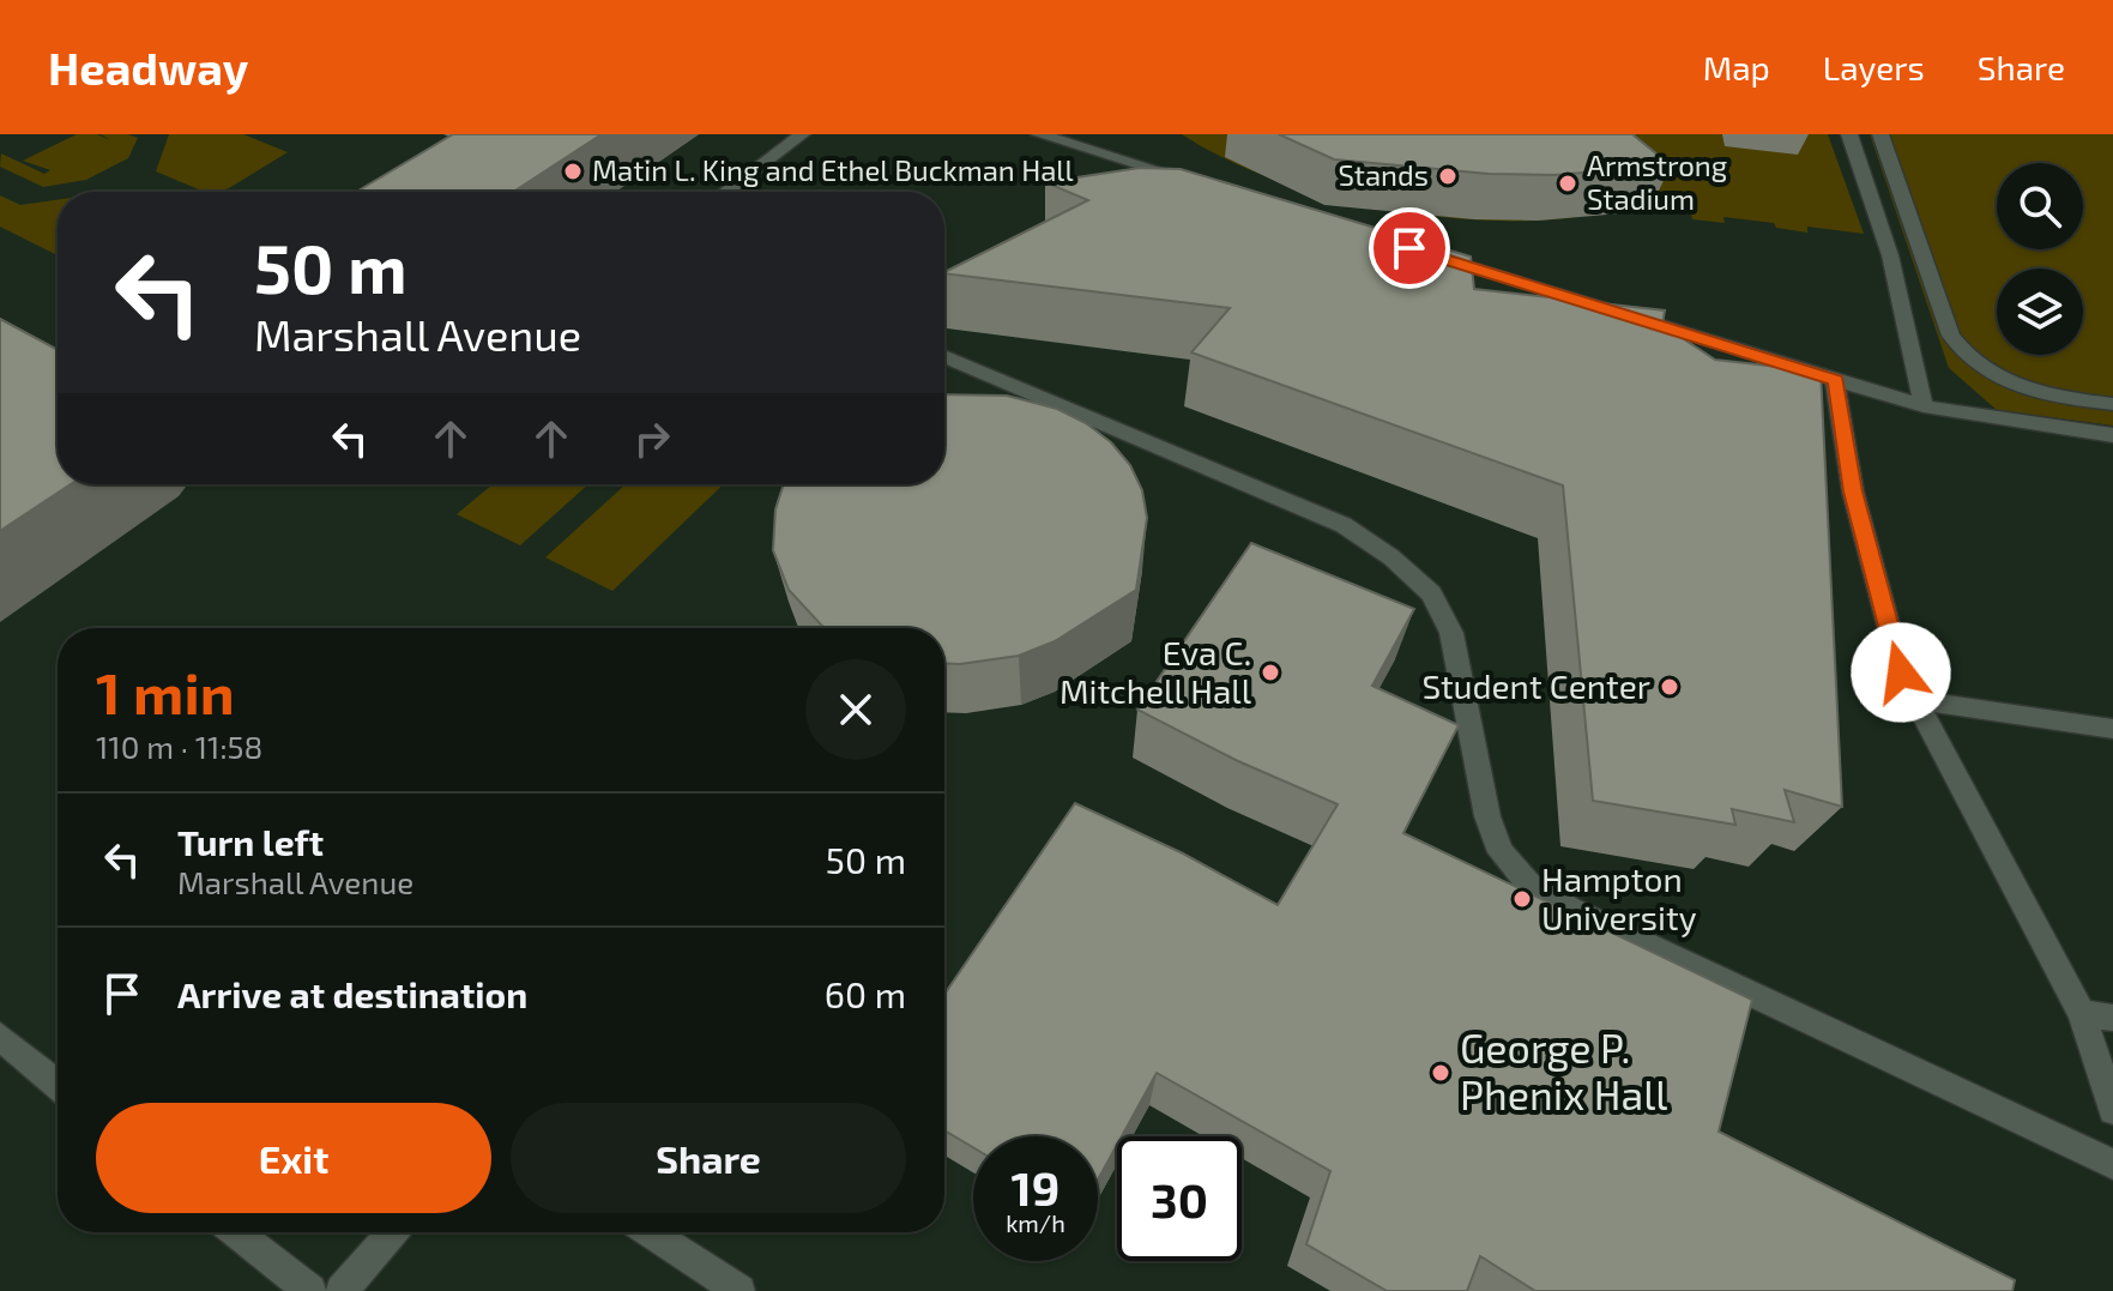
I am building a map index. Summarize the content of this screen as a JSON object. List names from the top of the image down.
{
  "places": [
    "Matin L. King and Ethel Buckman Hall",
    "Stands",
    "Armstrong Stadium",
    "Eva C. Mitchell Hall",
    "Student Center",
    "Hampton University",
    "George P. Phenix Hall"
  ],
  "page": {
    "header": "Headway",
    "nav": ["Map", "Layers", "Share"],
    "turn": ["50 m", "Marshall Avenue"],
    "heading": ["1 min", "110 m · 11:58"],
    "list": [
      {
        "name": "Turn left",
        "note": "Marshall Avenue",
        "value": "50 m"
      },
      {
        "name": "Arrive at destination",
        "value": "60 m"
      }
    ],
    "buttons": ["Exit", "Share"],
    "speed": "19 km/h",
    "limit": "30"
  }
}
